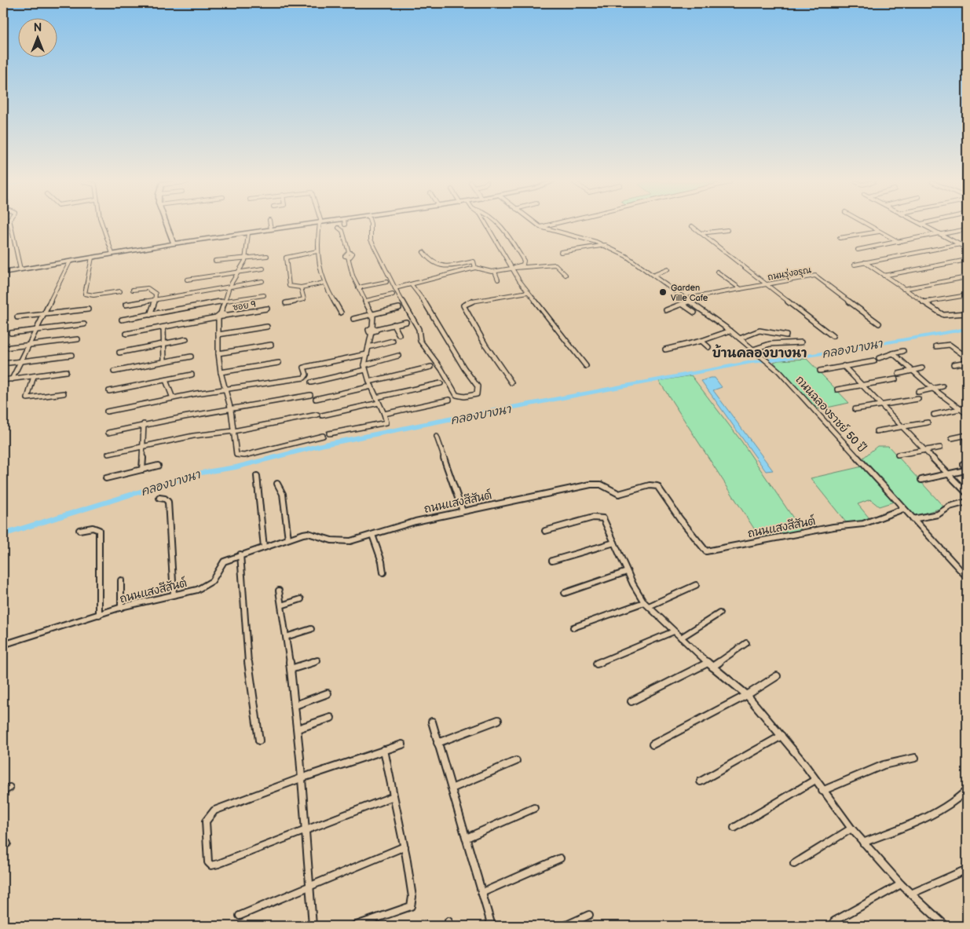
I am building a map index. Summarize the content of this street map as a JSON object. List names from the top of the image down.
{
  "streets": {
    "street": [
      "ถนนรุ่งอรุณ",
      "ซอย 9",
      "ถนนฉลองราชย์ 50 ปี",
      "ถนนแสงสีสันต์"
    ]
  },
  "crossings": [
    ["ถนนรุ่งอรุณ", "ถนนฉลองราชย์ 50 ปี"],
    ["ถนนฉลองราชย์ 50 ปี", "ถนนแสงสีสันต์"]
  ],
  "districts": ["บ้านคลองบางนา"],
  "water": ["คลองบางนา"],
  "places": ["Garden Ville Cafe"],
  "north": "top"
}
